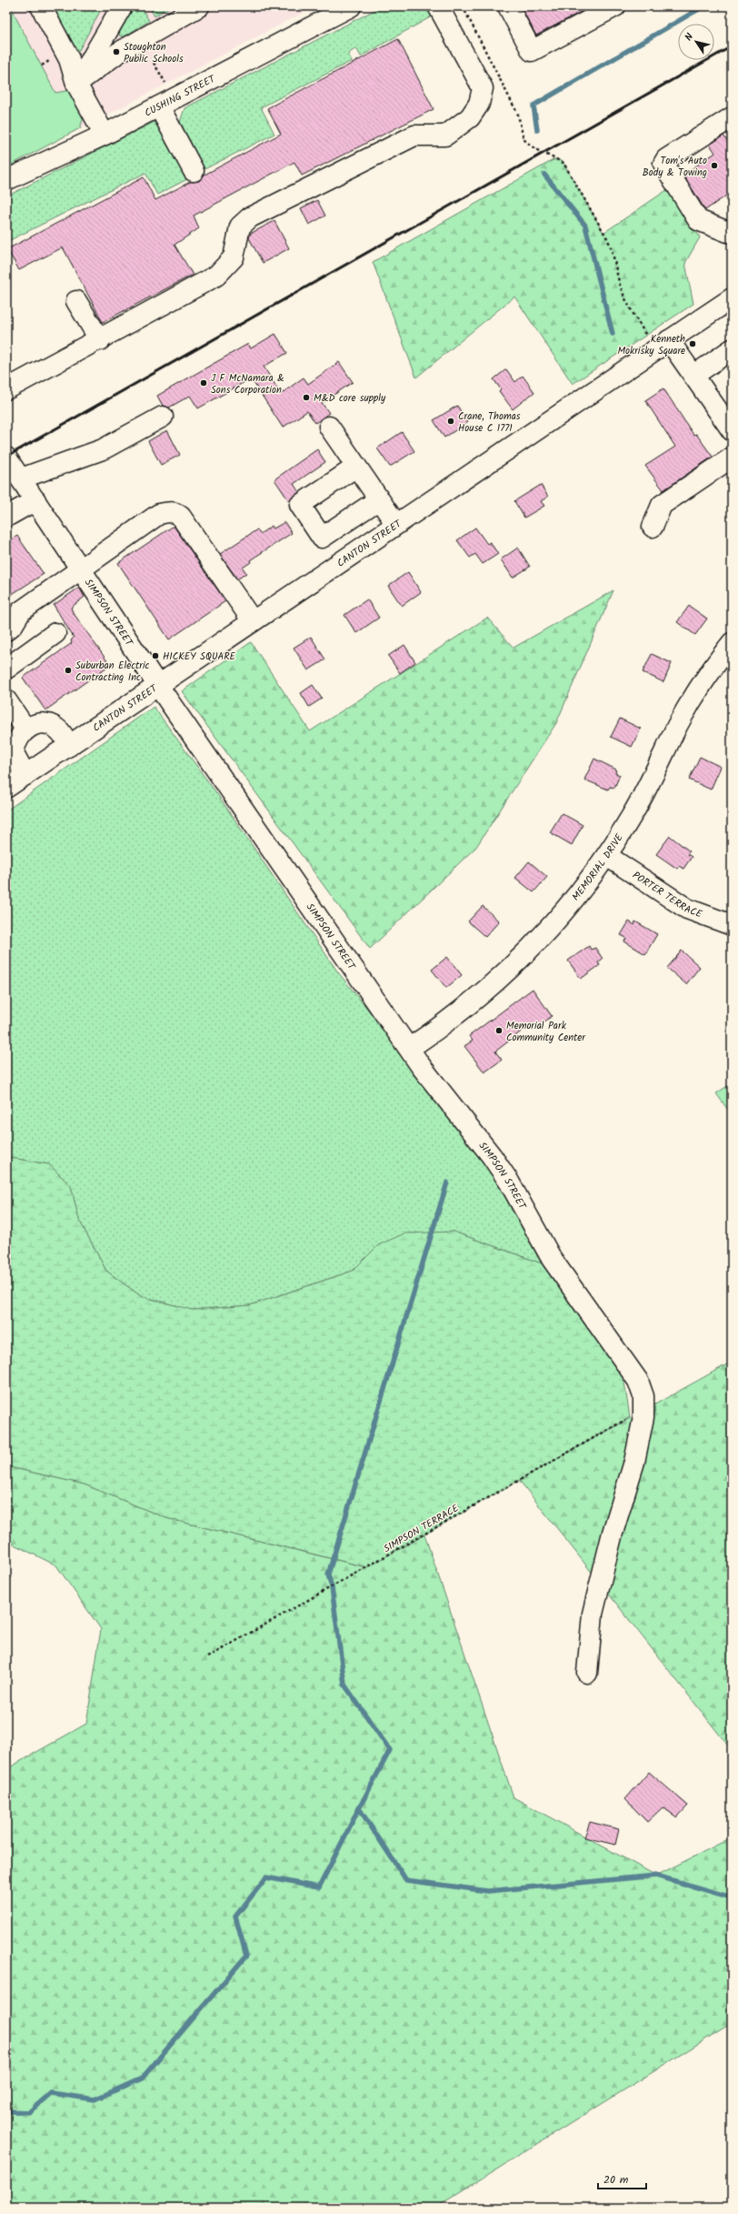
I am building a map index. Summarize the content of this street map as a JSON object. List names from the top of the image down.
{
  "streets": {
    "street": [
      "CUSHING STREET",
      "CANTON STREET",
      "SIMPSON STREET",
      "MEMORIAL DRIVE",
      "PORTER TERRACE"
    ],
    "path": ["SIMPSON TERRACE"]
  },
  "crossings": [
    ["CANTON STREET", "SIMPSON STREET"],
    ["SIMPSON STREET", "MEMORIAL DRIVE"],
    ["SIMPSON STREET", "SIMPSON TERRACE"],
    ["MEMORIAL DRIVE", "PORTER TERRACE"]
  ],
  "places": [
    "Stoughton Public Schools",
    "Tom's Auto Body & Towing",
    "Kenneth Mokrisky Square",
    "J F McNamara & Sons Corporation",
    "M&D core supply",
    "Crane, Thomas House C 1771",
    "HICKEY SQUARE",
    "Suburban Electric Contracting Inc",
    "Memorial Park Community Center"
  ],
  "scale_bar": "20 m",
  "north": "top left"
}
